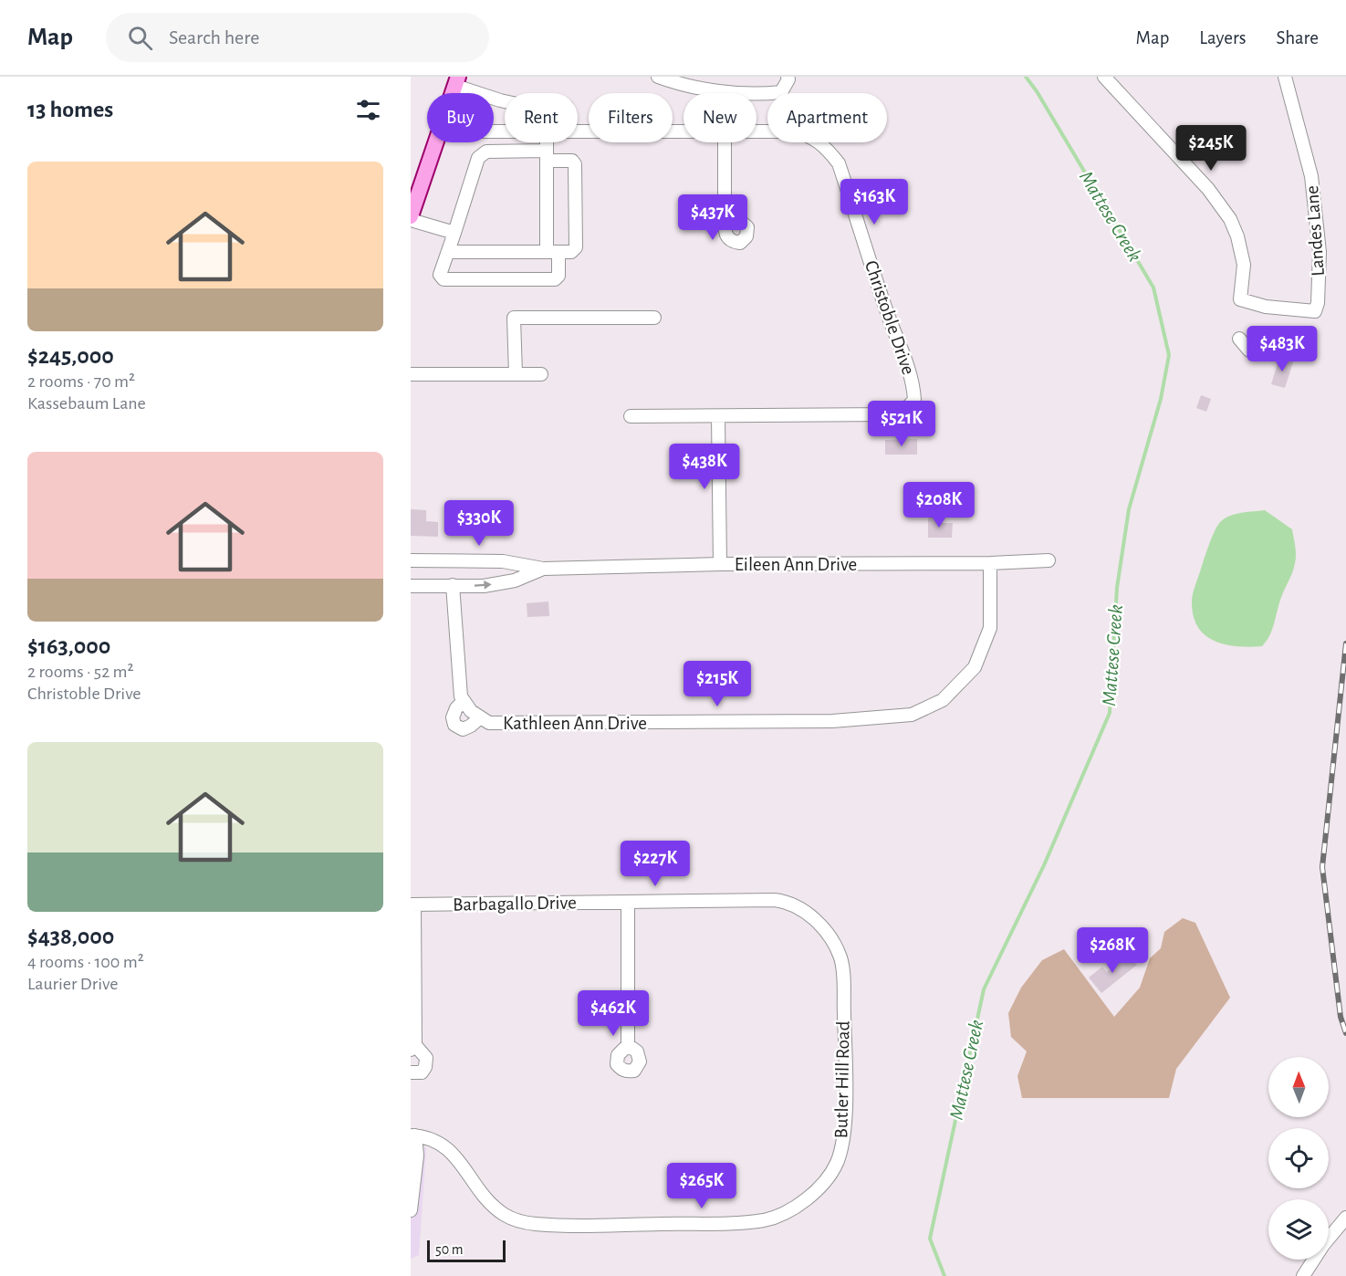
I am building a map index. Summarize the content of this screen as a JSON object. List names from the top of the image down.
{
  "streets": {
    "street": [
      "Landes Lane",
      "Christoble Drive",
      "Eileen Ann Drive",
      "Kathleen Ann Drive",
      "Barbagallo Drive",
      "Butler Hill Road"
    ]
  },
  "crossings": [
    ["Eileen Ann Drive", "Kathleen Ann Drive"],
    ["Barbagallo Drive", "Butler Hill Road"]
  ],
  "water": ["Mattese Creek"],
  "scale_bar": "50 m",
  "north": "top",
  "page": {
    "header": "Map",
    "search": "Search here",
    "nav": ["Map", "Layers", "Share"],
    "heading": "13 homes",
    "chip": [
      "Buy",
      "Rent",
      "Filters",
      "New",
      "Apartment"
    ],
    "price": [
      "$245K",
      "$163K",
      "$437K",
      "$483K",
      "$521K",
      "$438K",
      "$208K",
      "$330K",
      "$215K",
      "$227K",
      "$268K",
      "$462K",
      "$265K"
    ],
    "list": [
      {
        "name": "$245,000",
        "note": "2 rooms · 70 m² · Kassebaum Lane"
      },
      {
        "name": "$163,000",
        "note": "2 rooms · 52 m² · Christoble Drive"
      },
      {
        "name": "$438,000",
        "note": "4 rooms · 100 m² · Laurier Drive"
      }
    ],
    "scale": "50 m"
  }
}
